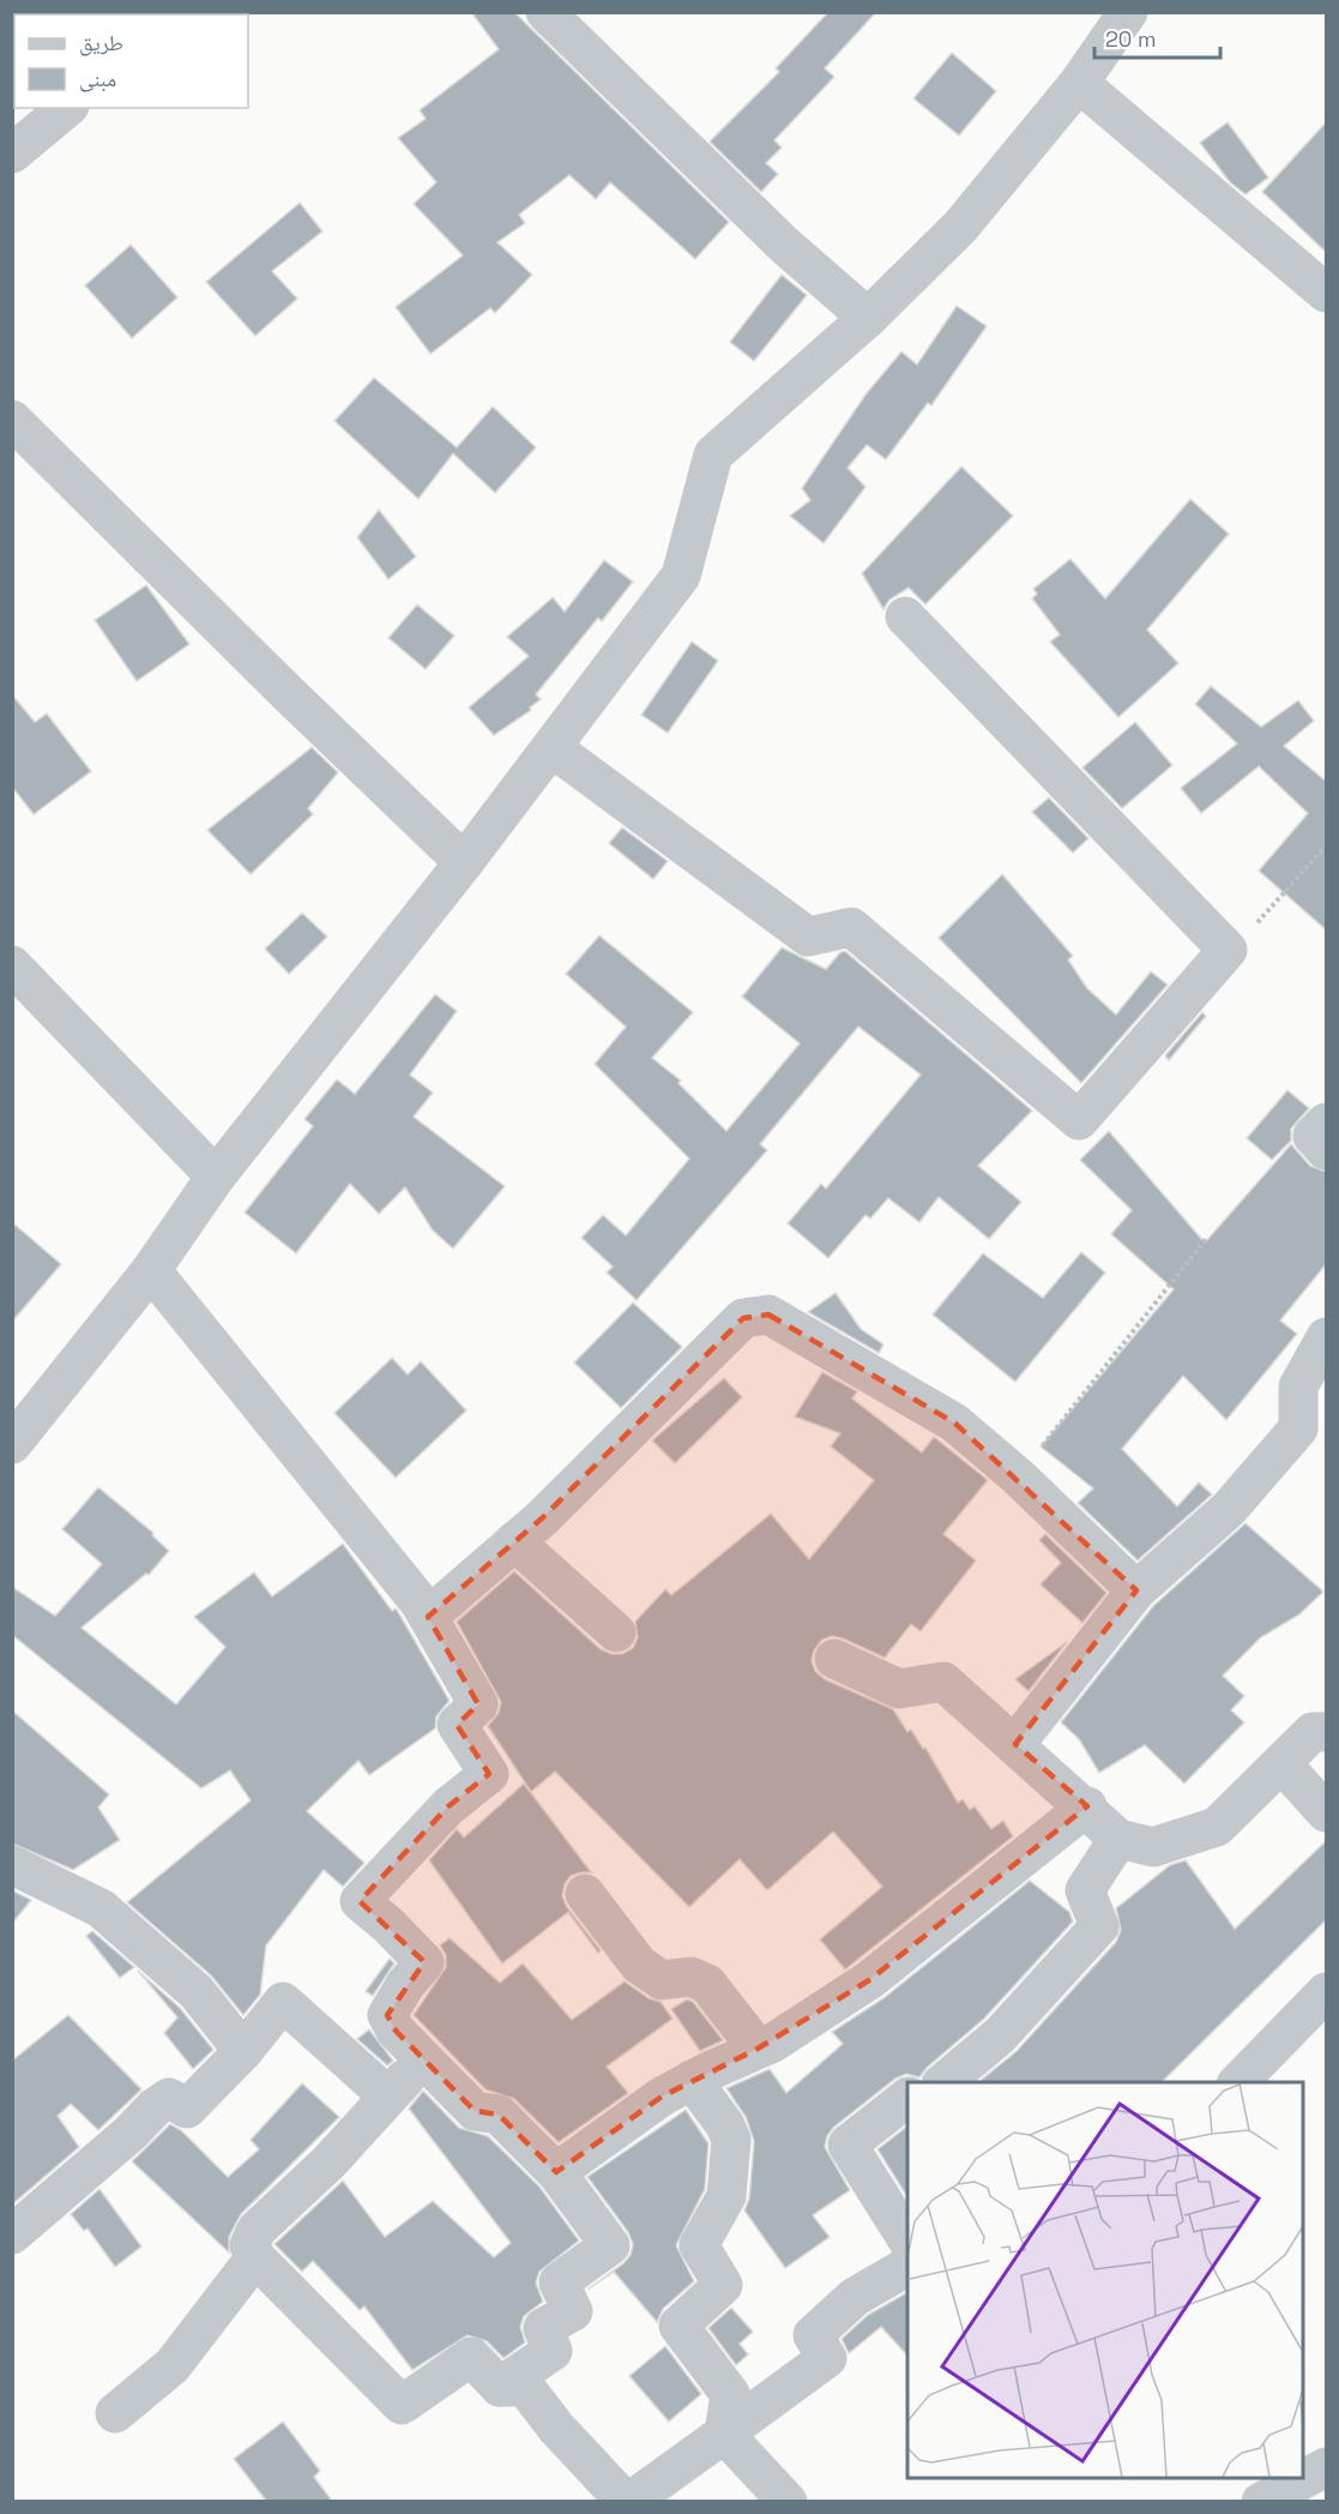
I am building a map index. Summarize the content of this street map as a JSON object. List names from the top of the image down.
{
  "legend": ["طريق", "مبنى"],
  "scale_bar": "20 m"
}
